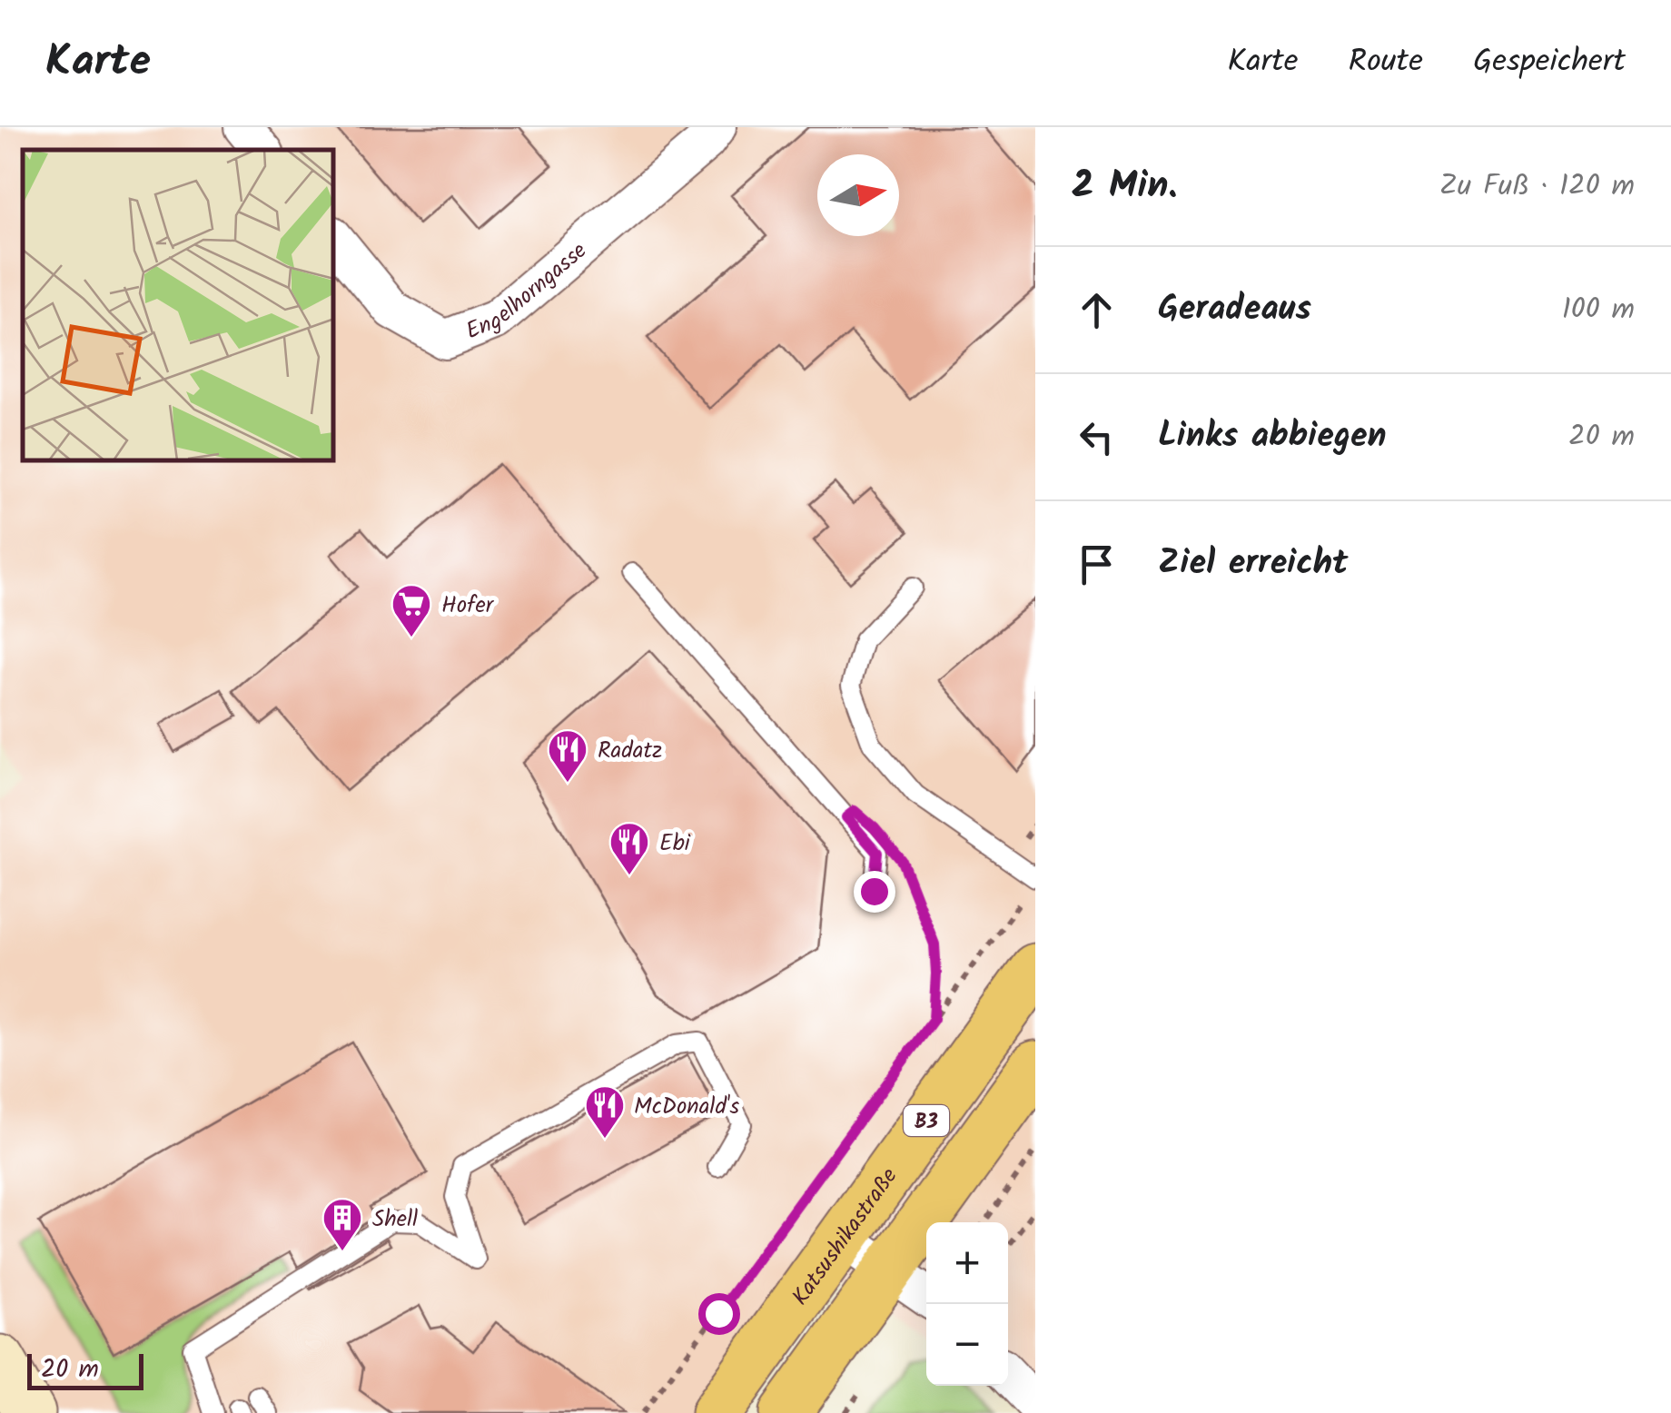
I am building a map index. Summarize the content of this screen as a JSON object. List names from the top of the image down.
{
  "streets": {
    "main road": ["B3", "Katsushikastraße"],
    "street": ["Engelhorngasse"]
  },
  "places": {
    "supermarket": ["Hofer"],
    "restaurant": ["Radatz", "Ebi", "McDonald's"],
    "building": ["Shell"]
  },
  "scale_bar": "20 m",
  "north": "right",
  "page": {
    "header": "Karte",
    "nav": ["Karte", "Route", "Gespeichert"],
    "heading": ["2 Min.", "Zu Fuß · 120 m"],
    "list": [
      ["Geradeaus", "100 m"],
      ["Links abbiegen", "20 m"],
      "Ziel erreicht"
    ],
    "map_buttons": ["+", "−"],
    "scale": "20 m"
  }
}
